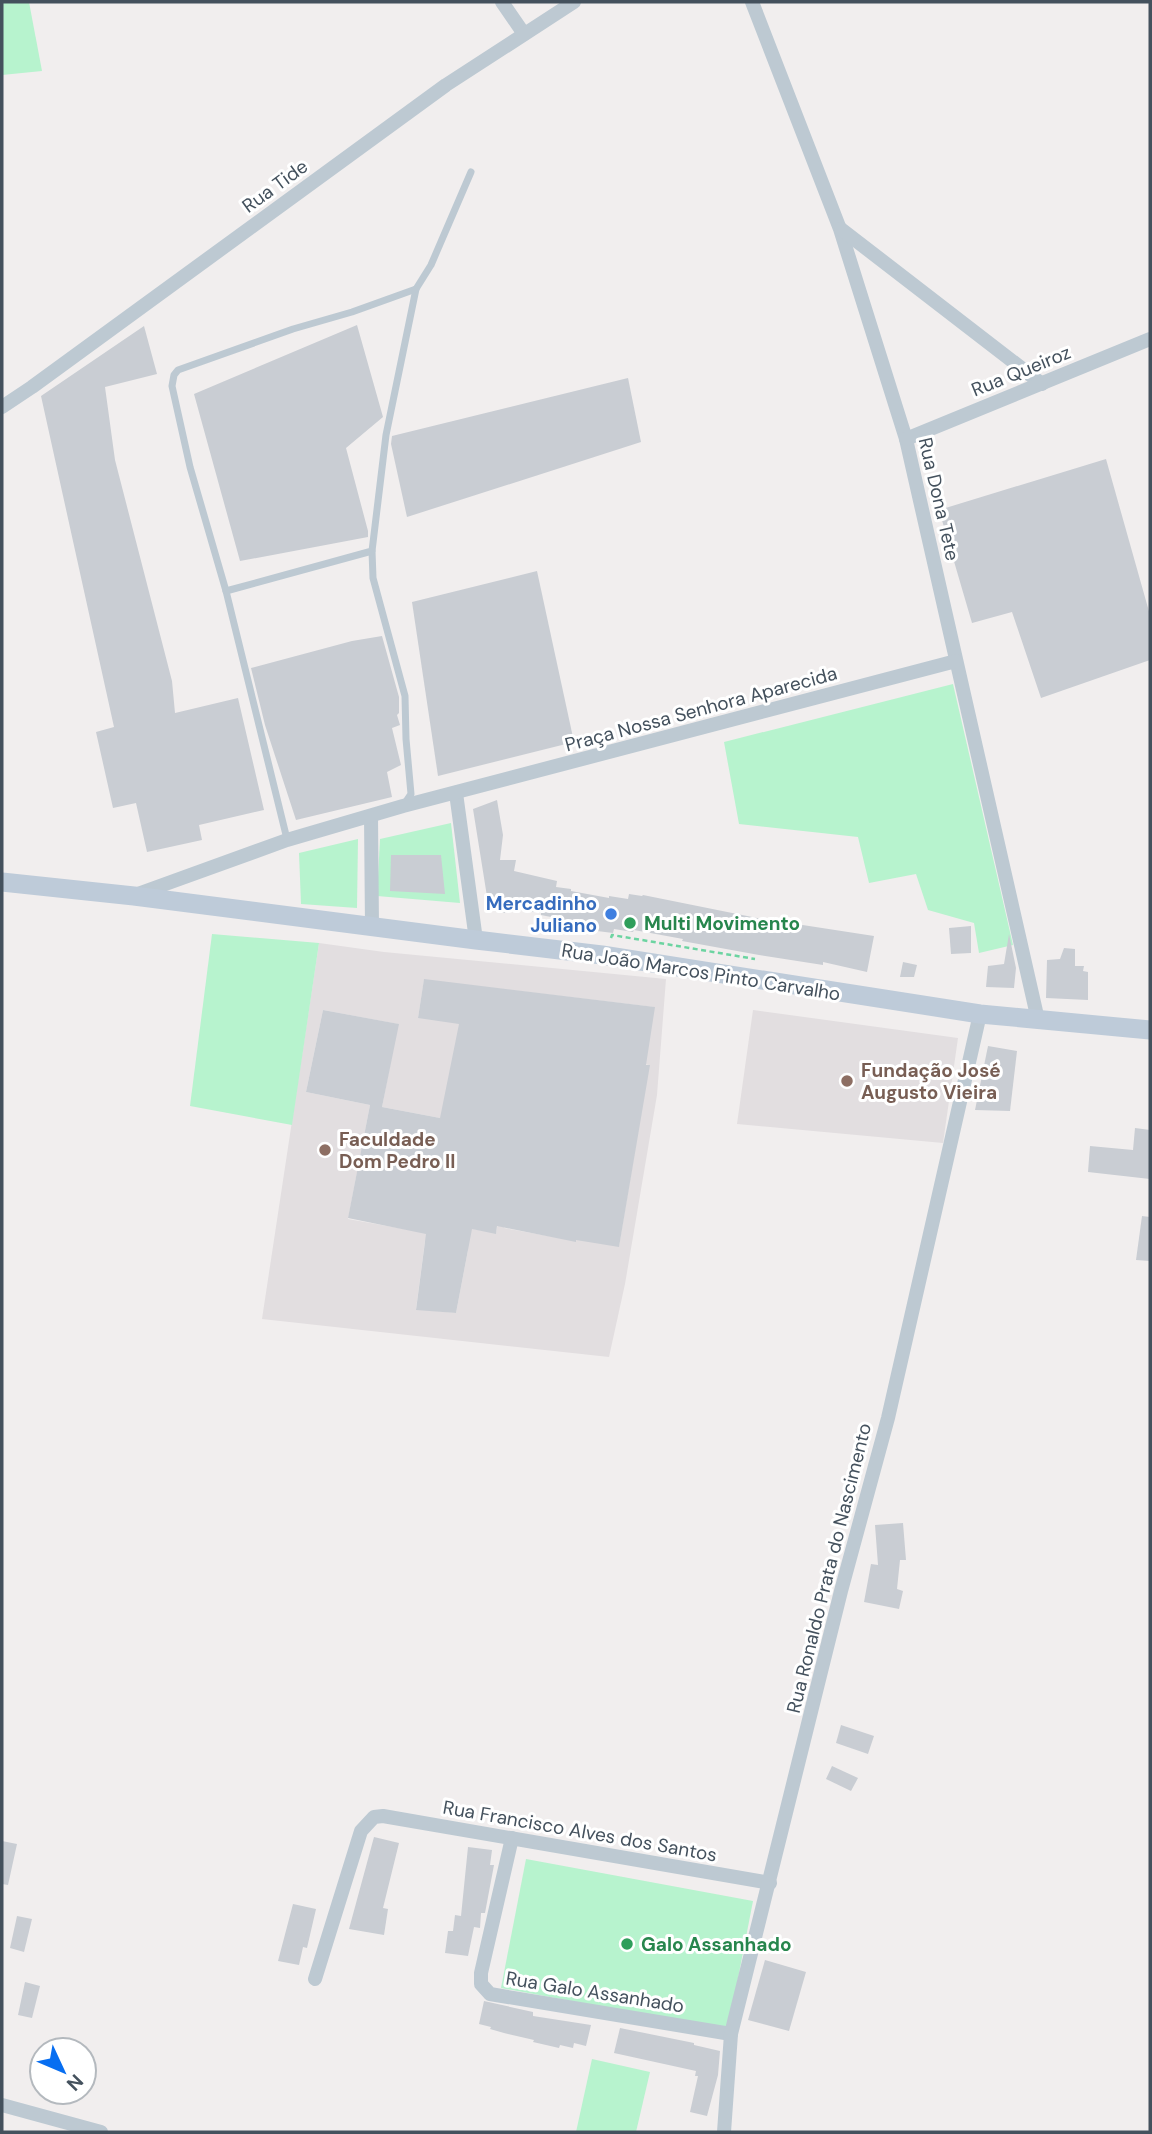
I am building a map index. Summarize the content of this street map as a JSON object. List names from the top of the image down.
{
  "streets": {
    "main road": ["Rua João Marcos Pinto Carvalho"],
    "street": [
      "Rua Tide",
      "Rua Queiroz",
      "Rua Dona Tete",
      "Praça Nossa Senhora Aparecida",
      "Rua Ronaldo Prata do Nascimento",
      "Rua Francisco Alves dos Santos",
      "Rua Galo Assanhado"
    ]
  },
  "crossings": [
    ["Rua Queiroz", "Rua Dona Tete"],
    ["Rua Dona Tete", "Praça Nossa Senhora Aparecida"],
    ["Rua Dona Tete", "Rua João Marcos Pinto Carvalho"],
    ["Praça Nossa Senhora Aparecida", "Rua João Marcos Pinto Carvalho"],
    ["Rua João Marcos Pinto Carvalho", "Rua Ronaldo Prata do Nascimento"],
    ["Rua Ronaldo Prata do Nascimento", "Rua Francisco Alves dos Santos"],
    ["Rua Ronaldo Prata do Nascimento", "Rua Galo Assanhado"],
    ["Rua Francisco Alves dos Santos", "Rua Galo Assanhado"]
  ],
  "places": [
    "Mercadinho Juliano",
    "Multi Movimento",
    "Fundação José Augusto Vieira",
    "Faculdade Dom Pedro II",
    "Galo Assanhado"
  ],
  "north": "bottom right"
}
